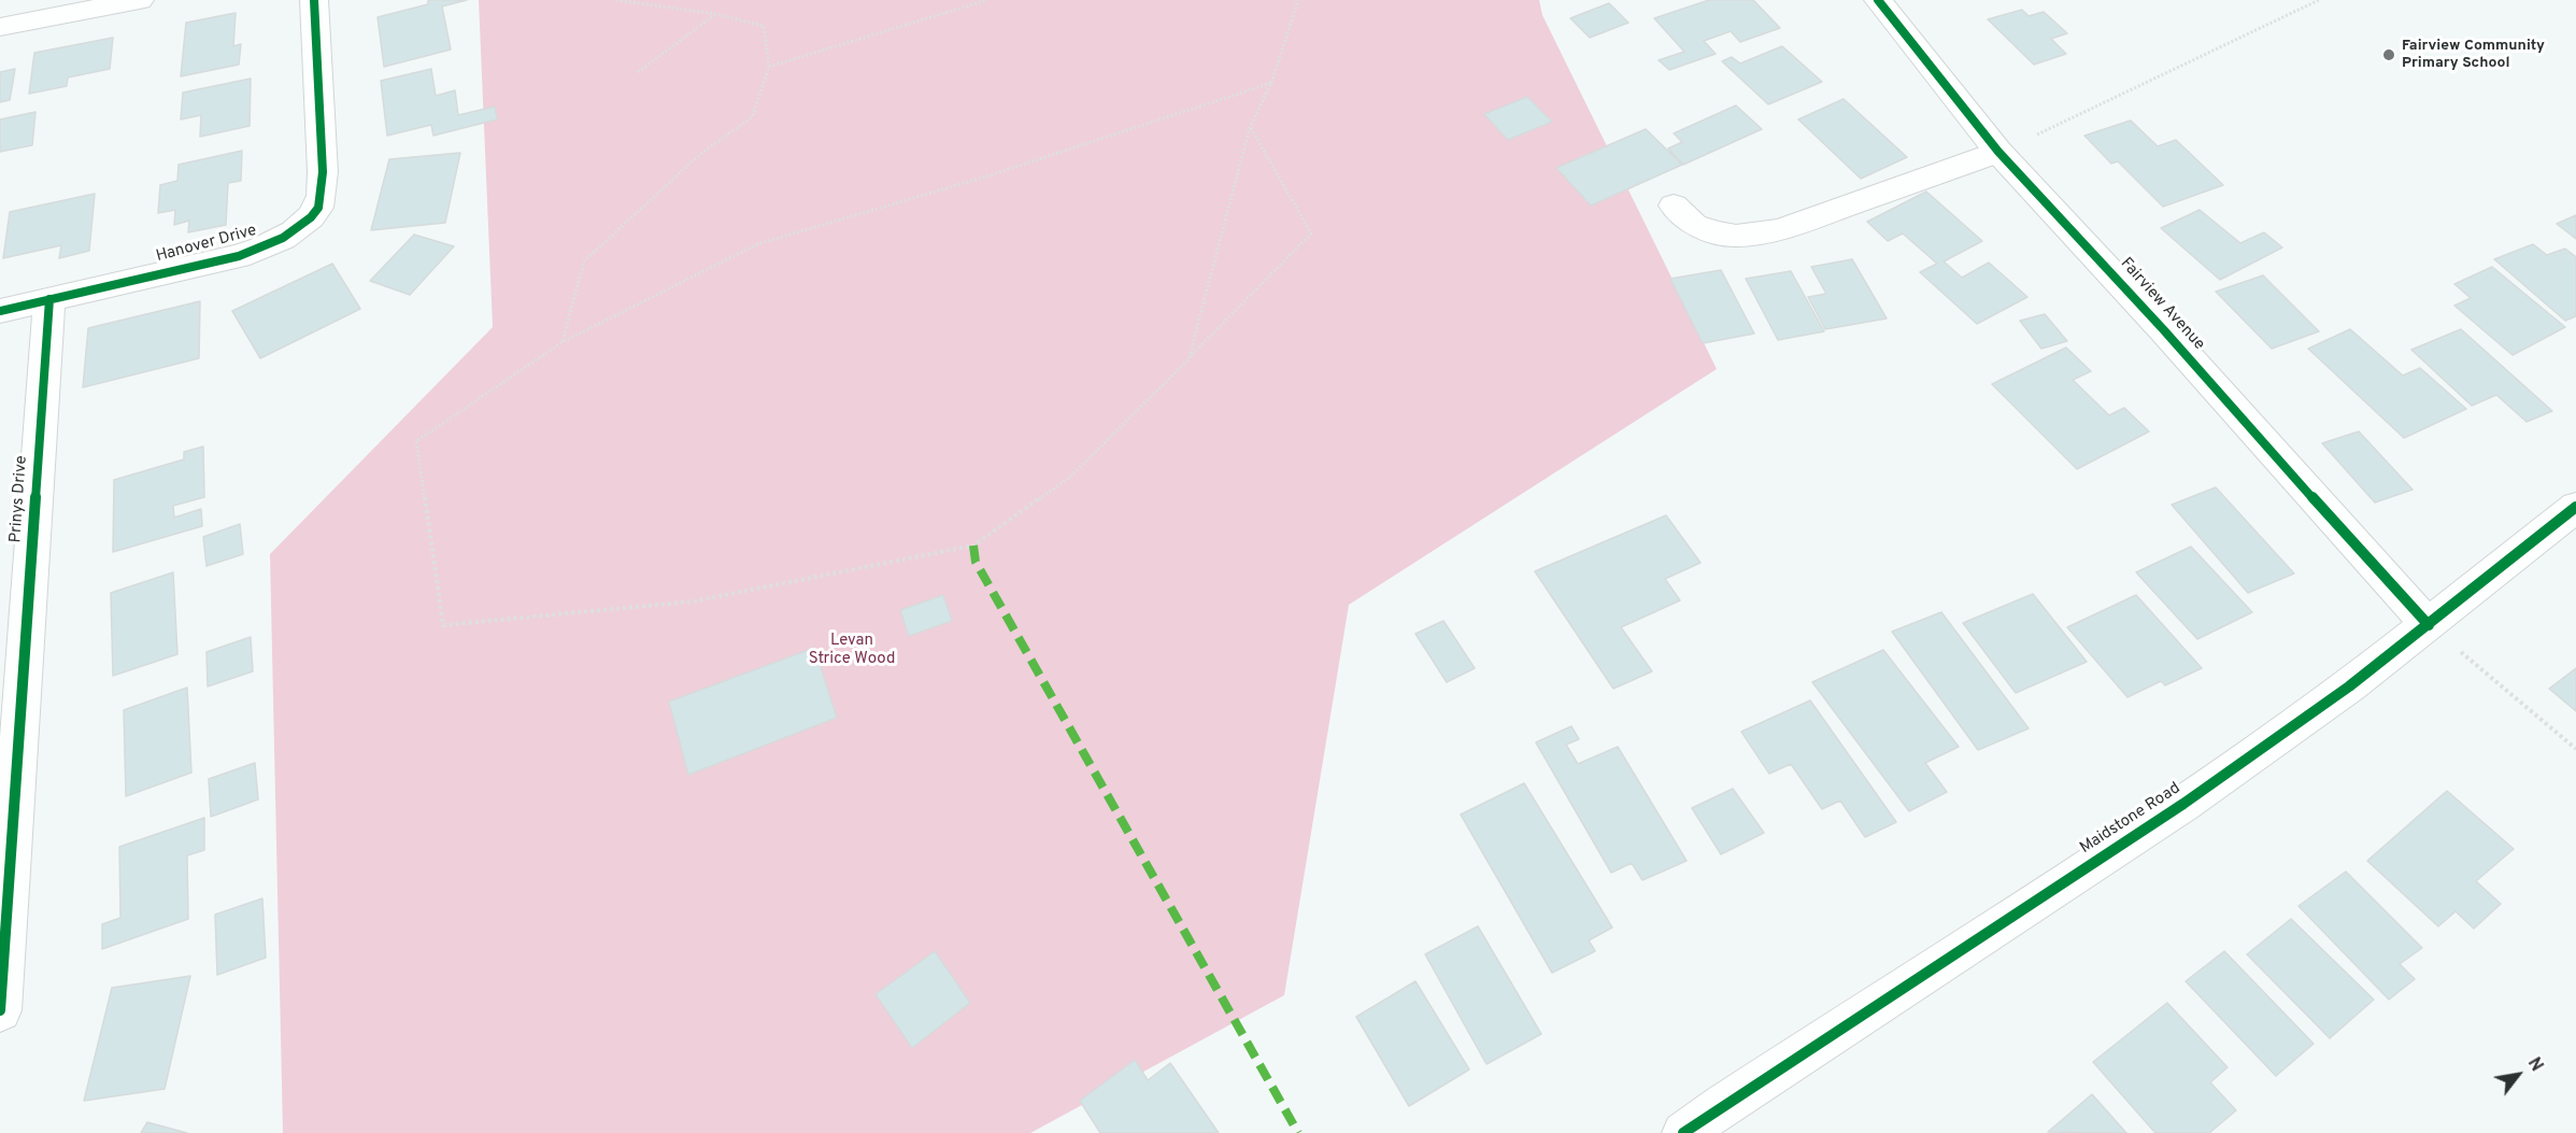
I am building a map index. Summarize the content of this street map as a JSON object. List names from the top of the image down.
{
  "streets": {
    "street": [
      "Hanover Drive",
      "Fairview Avenue",
      "Prinys Drive",
      "Maidstone Road"
    ]
  },
  "crossings": [
    ["Hanover Drive", "Prinys Drive"],
    ["Fairview Avenue", "Maidstone Road"]
  ],
  "parks": ["Levan Strice Wood"],
  "places": ["Fairview Community Primary School"],
  "north": "top right"
}
